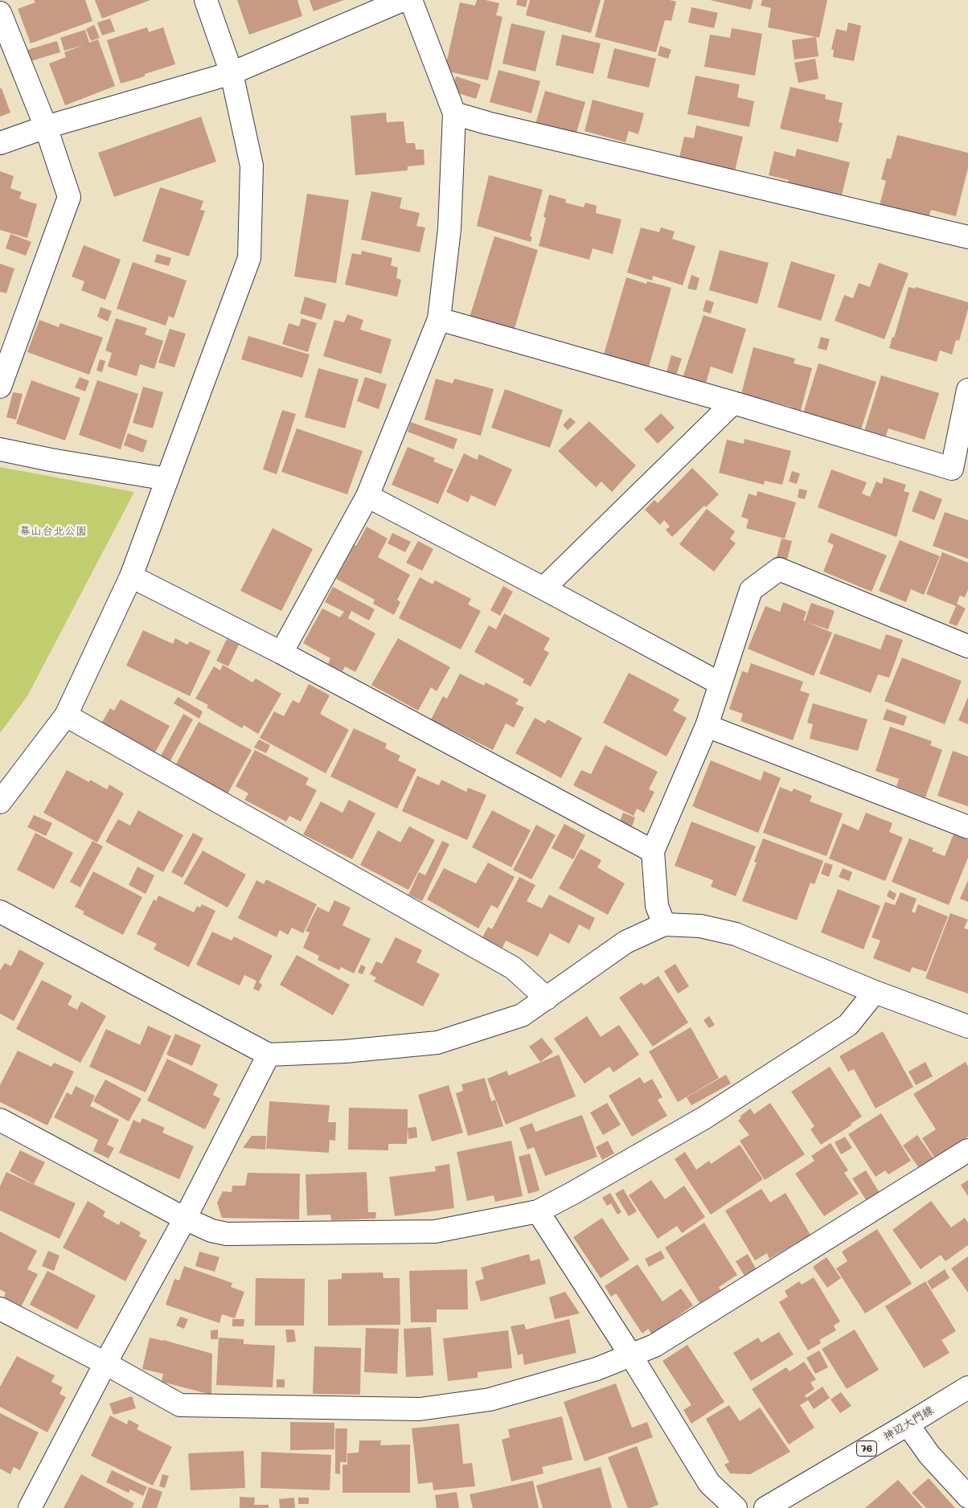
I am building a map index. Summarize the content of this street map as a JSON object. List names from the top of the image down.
{
  "streets": {
    "street": ["神辺大門線", "76"]
  },
  "parks": ["幕山台北公園"]
}
